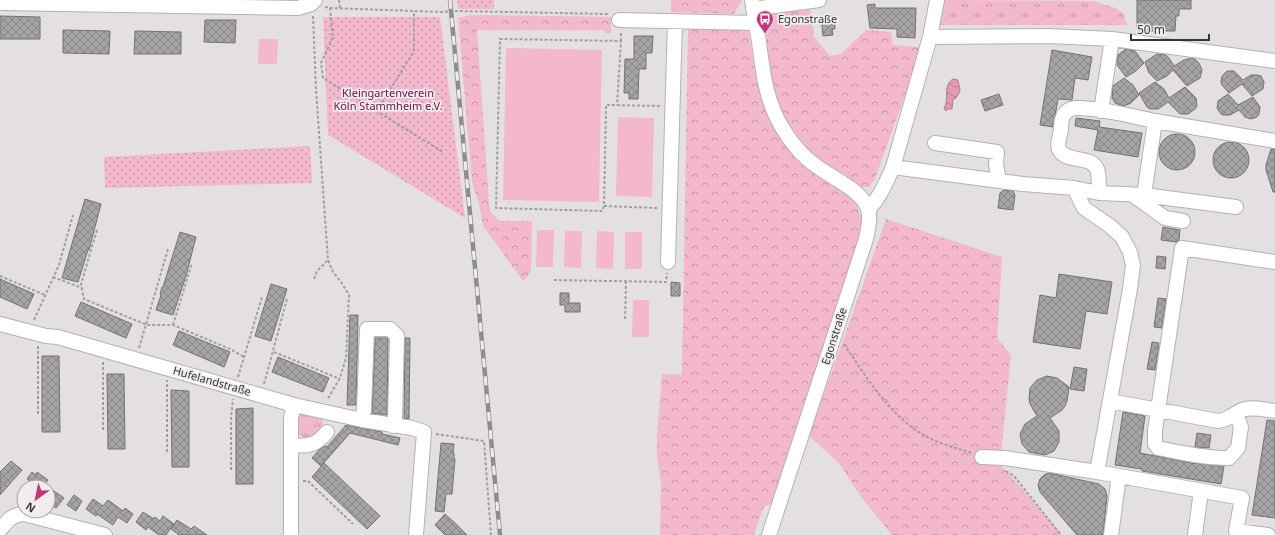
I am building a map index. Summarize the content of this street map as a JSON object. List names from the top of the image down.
{
  "streets": {
    "street": ["Egonstraße", "Hufelandstraße"]
  },
  "parks": ["Kleingartenverein Köln Stammheim e.V."],
  "places": {
    "bus stop": ["Egonstraße"]
  },
  "scale_bar": "50 m",
  "north": "bottom left"
}
